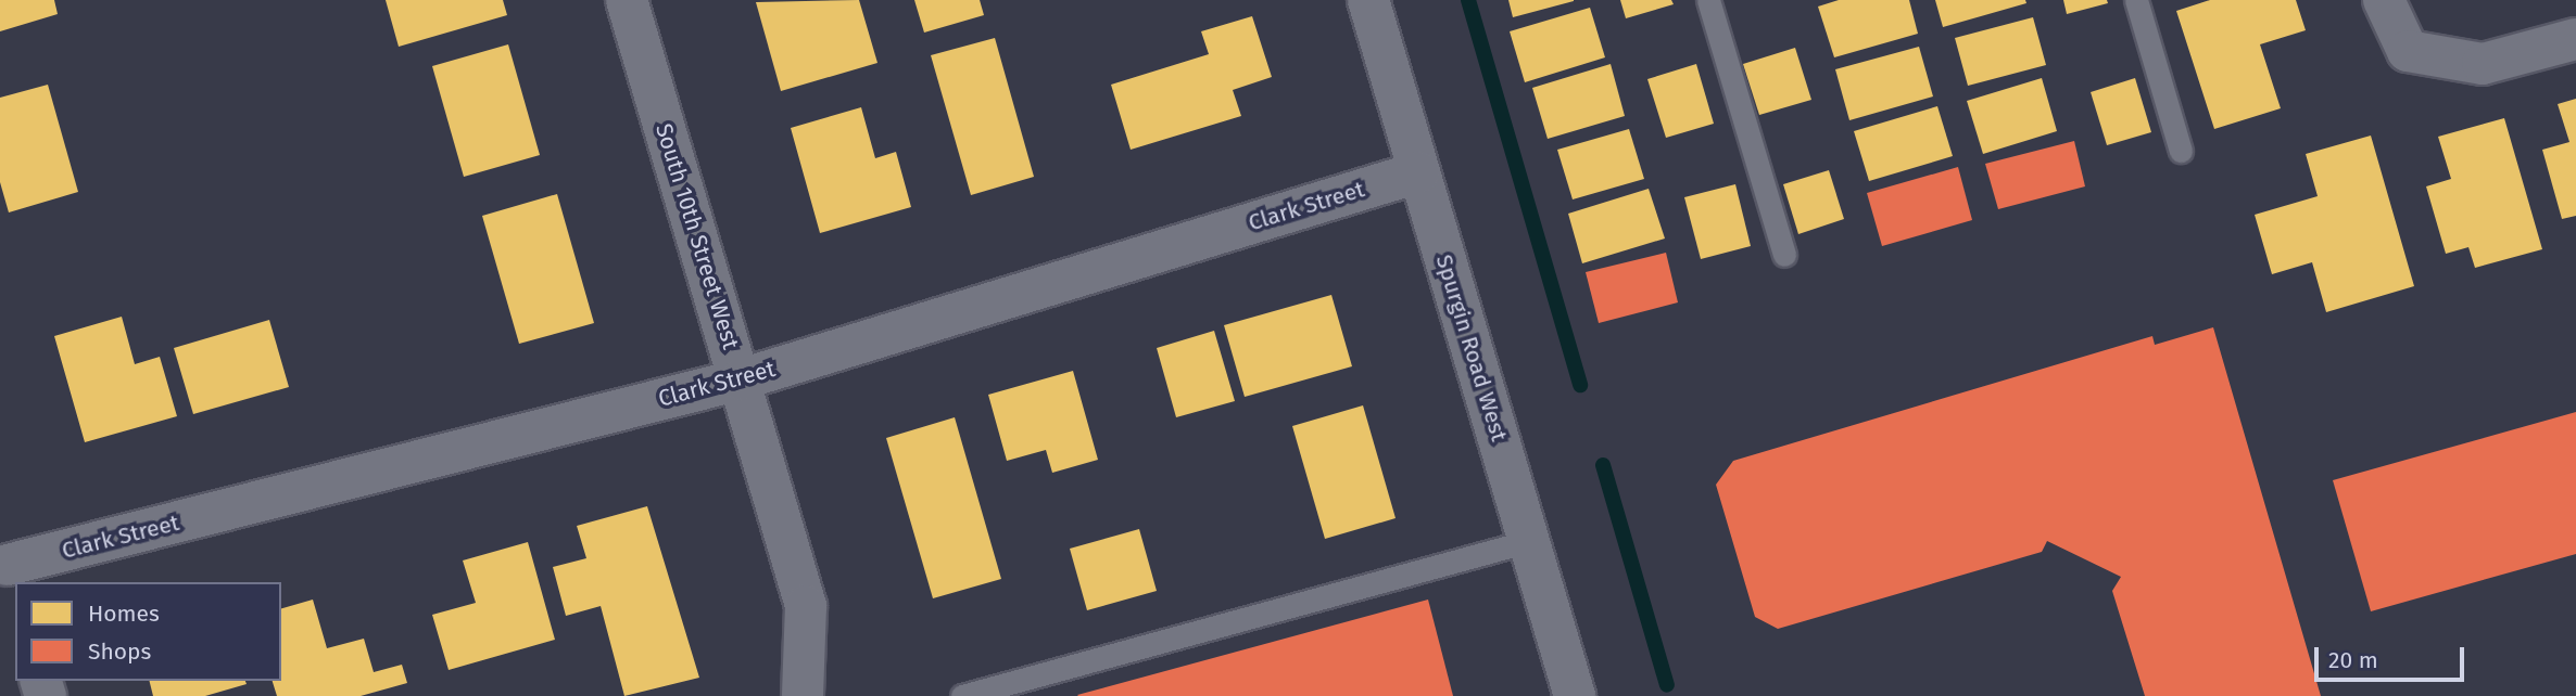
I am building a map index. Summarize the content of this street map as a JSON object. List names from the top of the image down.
{
  "streets": {
    "street": ["Clark Street", "South 10th Street West", "Spurgin Road West"]
  },
  "crossings": [
    ["Clark Street", "South 10th Street West"],
    ["Clark Street", "Spurgin Road West"]
  ],
  "legend": ["Homes", "Shops"],
  "scale_bar": "20 m"
}
